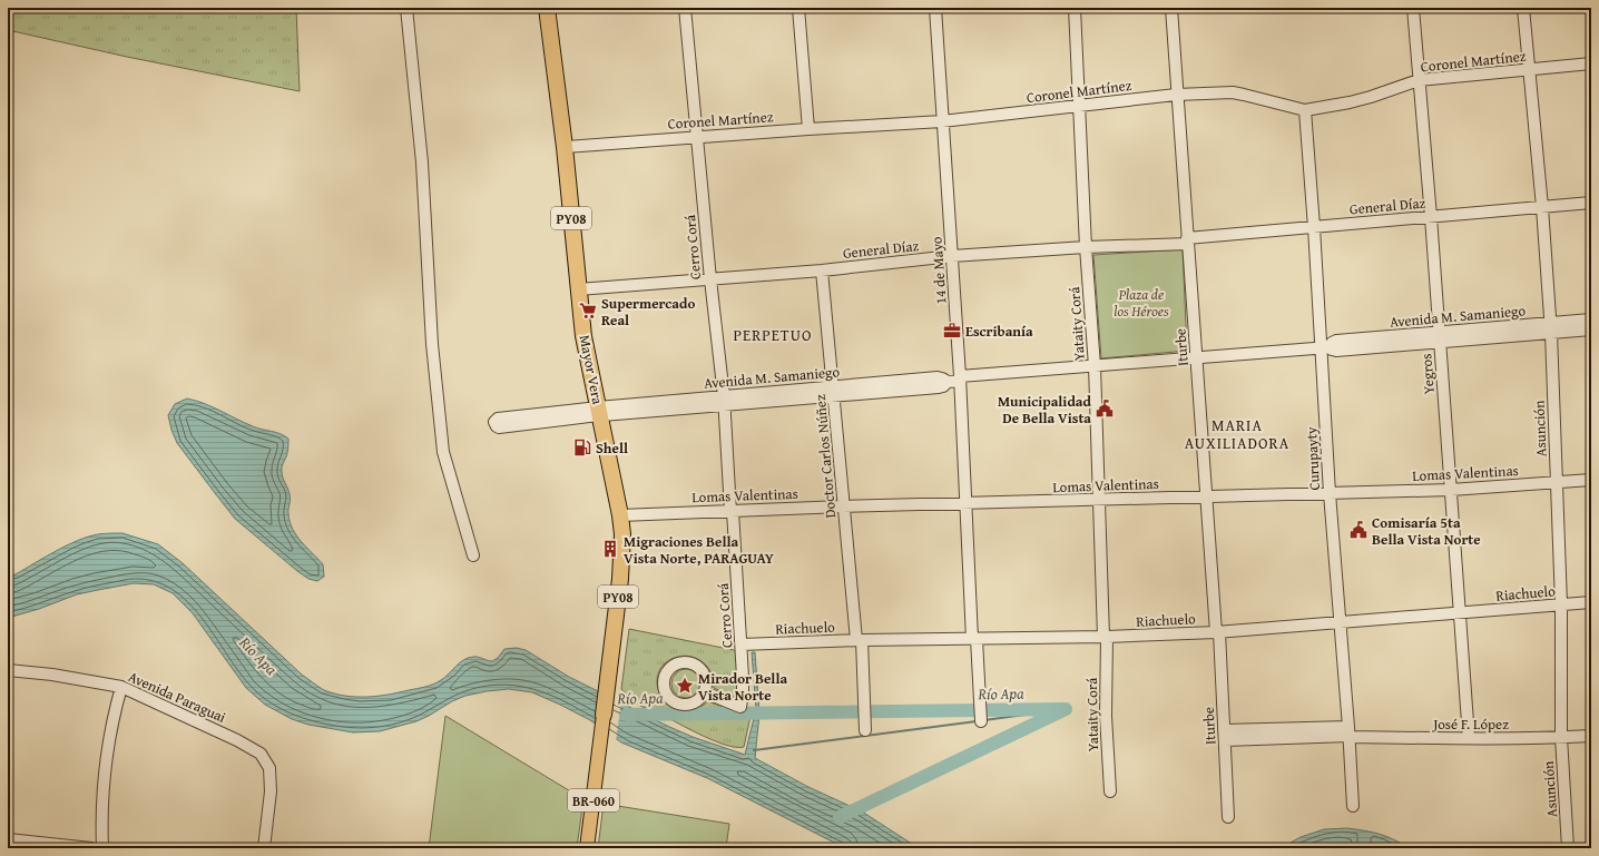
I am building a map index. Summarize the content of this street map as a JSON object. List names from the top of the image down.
{
  "streets": {
    "highway": ["PY08", "Mayor Vera"],
    "main road": ["BR-060"],
    "street": [
      "Coronel Martínez",
      "General Díaz",
      "Cerro Corá",
      "14 de Mayo",
      "Avenida M. Samaniego",
      "Yataity Corá",
      "Iturbe",
      "Yegros",
      "Asunción",
      "Doctor Carlos Núñez",
      "Curupayty",
      "Lomas Valentinas",
      "Riachuelo",
      "Avenida Paraguai",
      "José F. López"
    ]
  },
  "crossings": [
    ["Coronel Martínez", "Cerro Corá"],
    ["Coronel Martínez", "14 de Mayo"],
    ["Coronel Martínez", "Yataity Corá"],
    ["Coronel Martínez", "Iturbe"],
    ["Coronel Martínez", "Mayor Vera"],
    ["Coronel Martínez", "Yegros"],
    ["Coronel Martínez", "Asunción"],
    ["Coronel Martínez", "Curupayty"],
    ["General Díaz", "Cerro Corá"],
    ["General Díaz", "14 de Mayo"],
    ["General Díaz", "Yataity Corá"],
    ["General Díaz", "Iturbe"],
    ["General Díaz", "Mayor Vera"],
    ["General Díaz", "Yegros"],
    ["General Díaz", "Asunción"],
    ["General Díaz", "Doctor Carlos Núñez"],
    ["General Díaz", "Curupayty"],
    ["Cerro Corá", "Avenida M. Samaniego"],
    ["Cerro Corá", "Lomas Valentinas"],
    ["Cerro Corá", "Riachuelo"],
    ["14 de Mayo", "Avenida M. Samaniego"],
    ["14 de Mayo", "Lomas Valentinas"],
    ["14 de Mayo", "Riachuelo"],
    ["Avenida M. Samaniego", "Yataity Corá"],
    ["Avenida M. Samaniego", "Iturbe"],
    ["Avenida M. Samaniego", "Mayor Vera"],
    ["Avenida M. Samaniego", "Yegros"],
    ["Avenida M. Samaniego", "Asunción"],
    ["Avenida M. Samaniego", "Doctor Carlos Núñez"],
    ["Avenida M. Samaniego", "Curupayty"],
    ["Yataity Corá", "Lomas Valentinas"],
    ["Yataity Corá", "Riachuelo"],
    ["Iturbe", "Lomas Valentinas"],
    ["Iturbe", "Riachuelo"],
    ["Iturbe", "José F. López"],
    ["Mayor Vera", "Lomas Valentinas"],
    ["Mayor Vera", "BR-060"],
    ["Yegros", "Lomas Valentinas"],
    ["Yegros", "Riachuelo"],
    ["Yegros", "José F. López"],
    ["Asunción", "Lomas Valentinas"],
    ["Asunción", "Riachuelo"],
    ["Asunción", "José F. López"],
    ["Doctor Carlos Núñez", "Lomas Valentinas"],
    ["Doctor Carlos Núñez", "Riachuelo"],
    ["Curupayty", "Lomas Valentinas"],
    ["Curupayty", "Riachuelo"],
    ["Curupayty", "José F. López"]
  ],
  "districts": ["PERPETUO", "MARIA AUXILIADORA"],
  "water": ["Río Apa"],
  "parks": ["Plaza de los Héroes"],
  "places": {
    "supermarket": ["Supermercado Real"],
    "office": ["Escribanía"],
    "public building": ["Municipalidad De Bella Vista", "Comisaría 5ta Bella Vista Norte"],
    "fuel station": ["Shell"],
    "building": ["Migraciones Bella Vista Norte, PARAGUAY"],
    "place": ["Mirador Bella Vista Norte"]
  }
}
